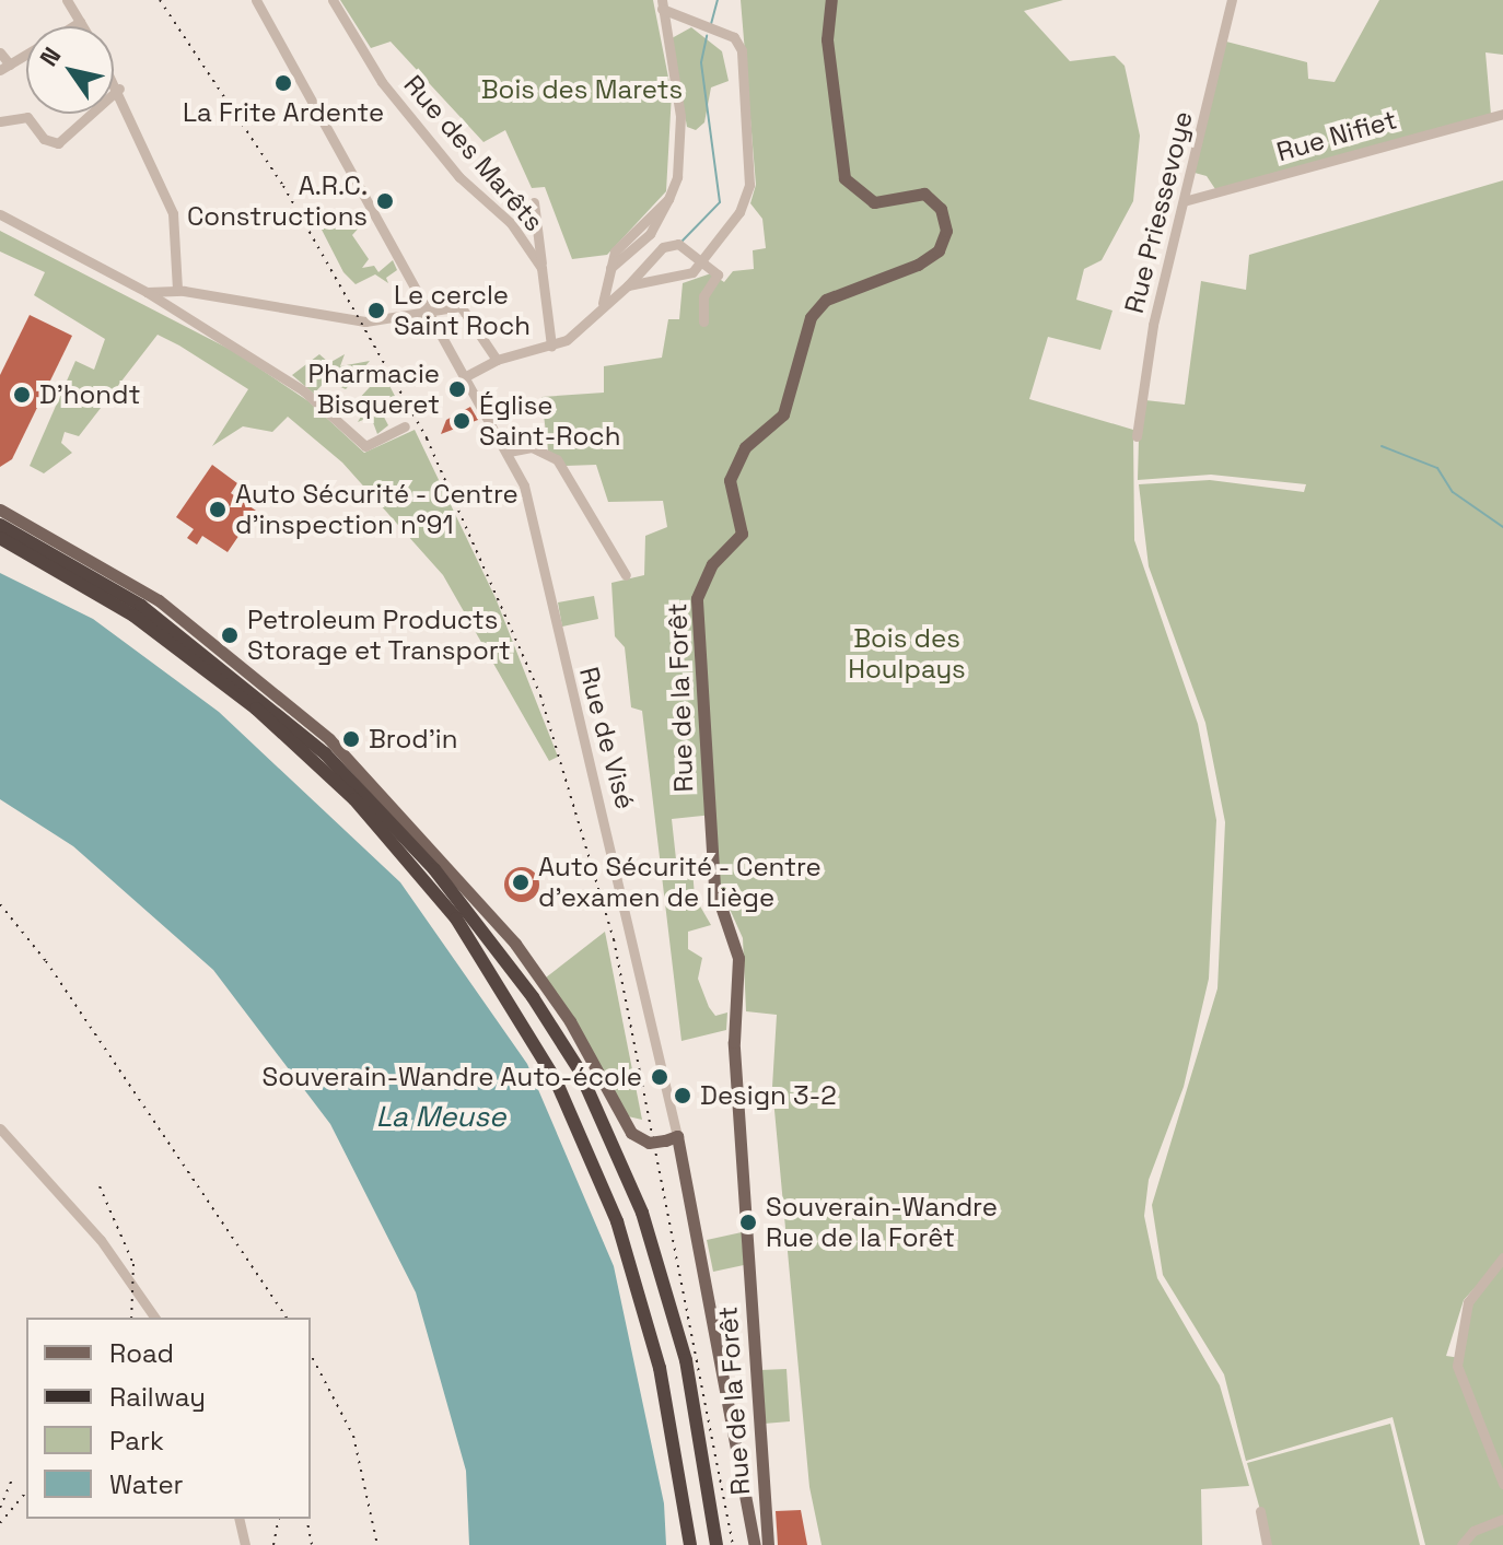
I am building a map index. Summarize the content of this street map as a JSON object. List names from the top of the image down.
{
  "streets": {
    "main road": ["Rue de la Forêt", "Rue de Visé"],
    "street": ["Rue Nifiet", "Rue des Marêts", "Rue Priessevoye"]
  },
  "crossings": [
    ["Rue Nifiet", "Rue Priessevoye"]
  ],
  "water": ["La Meuse"],
  "parks": ["Bois des Marets", "Bois des Houlpays"],
  "places": [
    "La Frite Ardente",
    "A.R.C. Constructions",
    "Le cercle Saint Roch",
    "Pharmacie Bisqueret",
    "D'hondt",
    "Église Saint-Roch",
    "Auto Sécurité - Centre d'inspection n°91",
    "Petroleum Products Storage et Transport",
    "Brod'in",
    "Auto Sécurité - Centre d'examen de Liège",
    "Souverain-Wandre Auto-école",
    "Design 3-2",
    "Souverain-Wandre Rue de la Forêt"
  ],
  "legend": [
    "Road",
    "Railway",
    "Park",
    "Water"
  ],
  "north": "top left"
}
